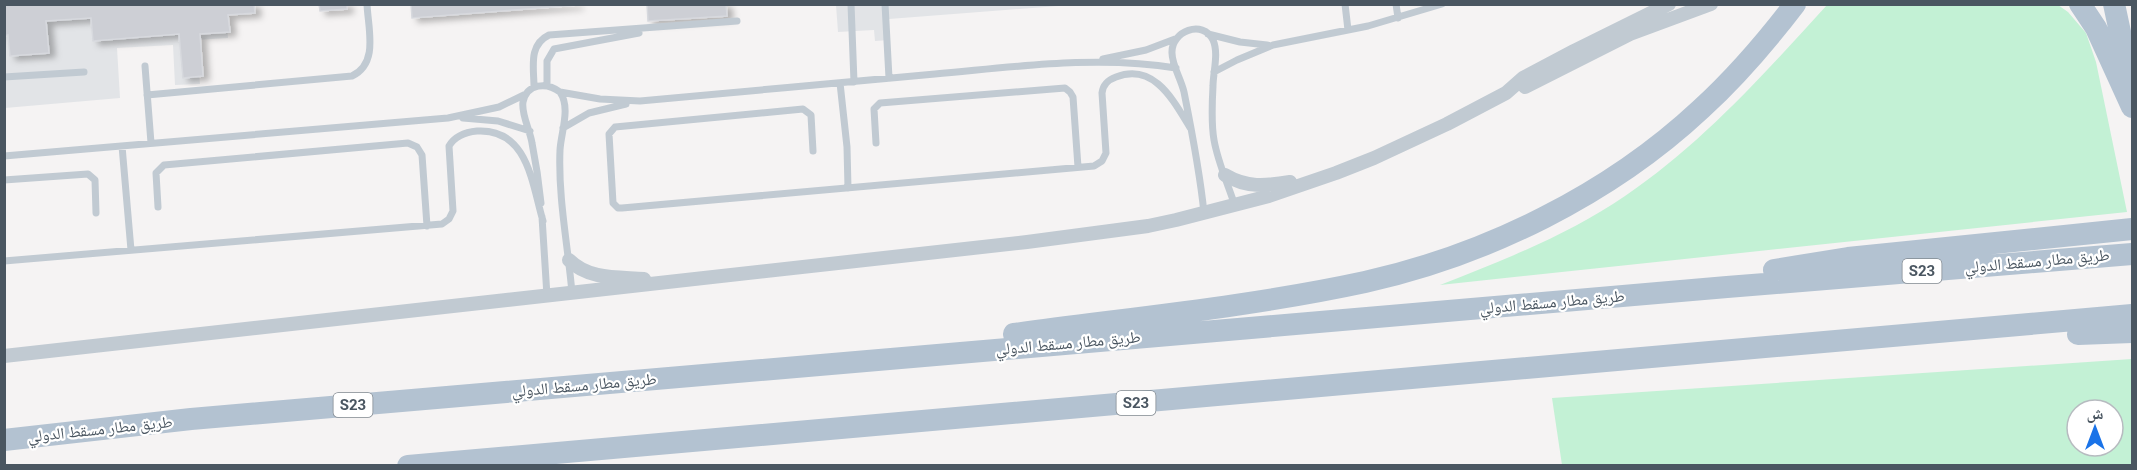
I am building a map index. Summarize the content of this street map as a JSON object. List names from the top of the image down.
{
  "streets": {
    "main road": ["طريق مطار مسقط الدولي", "S23"]
  },
  "north": "top"
}
